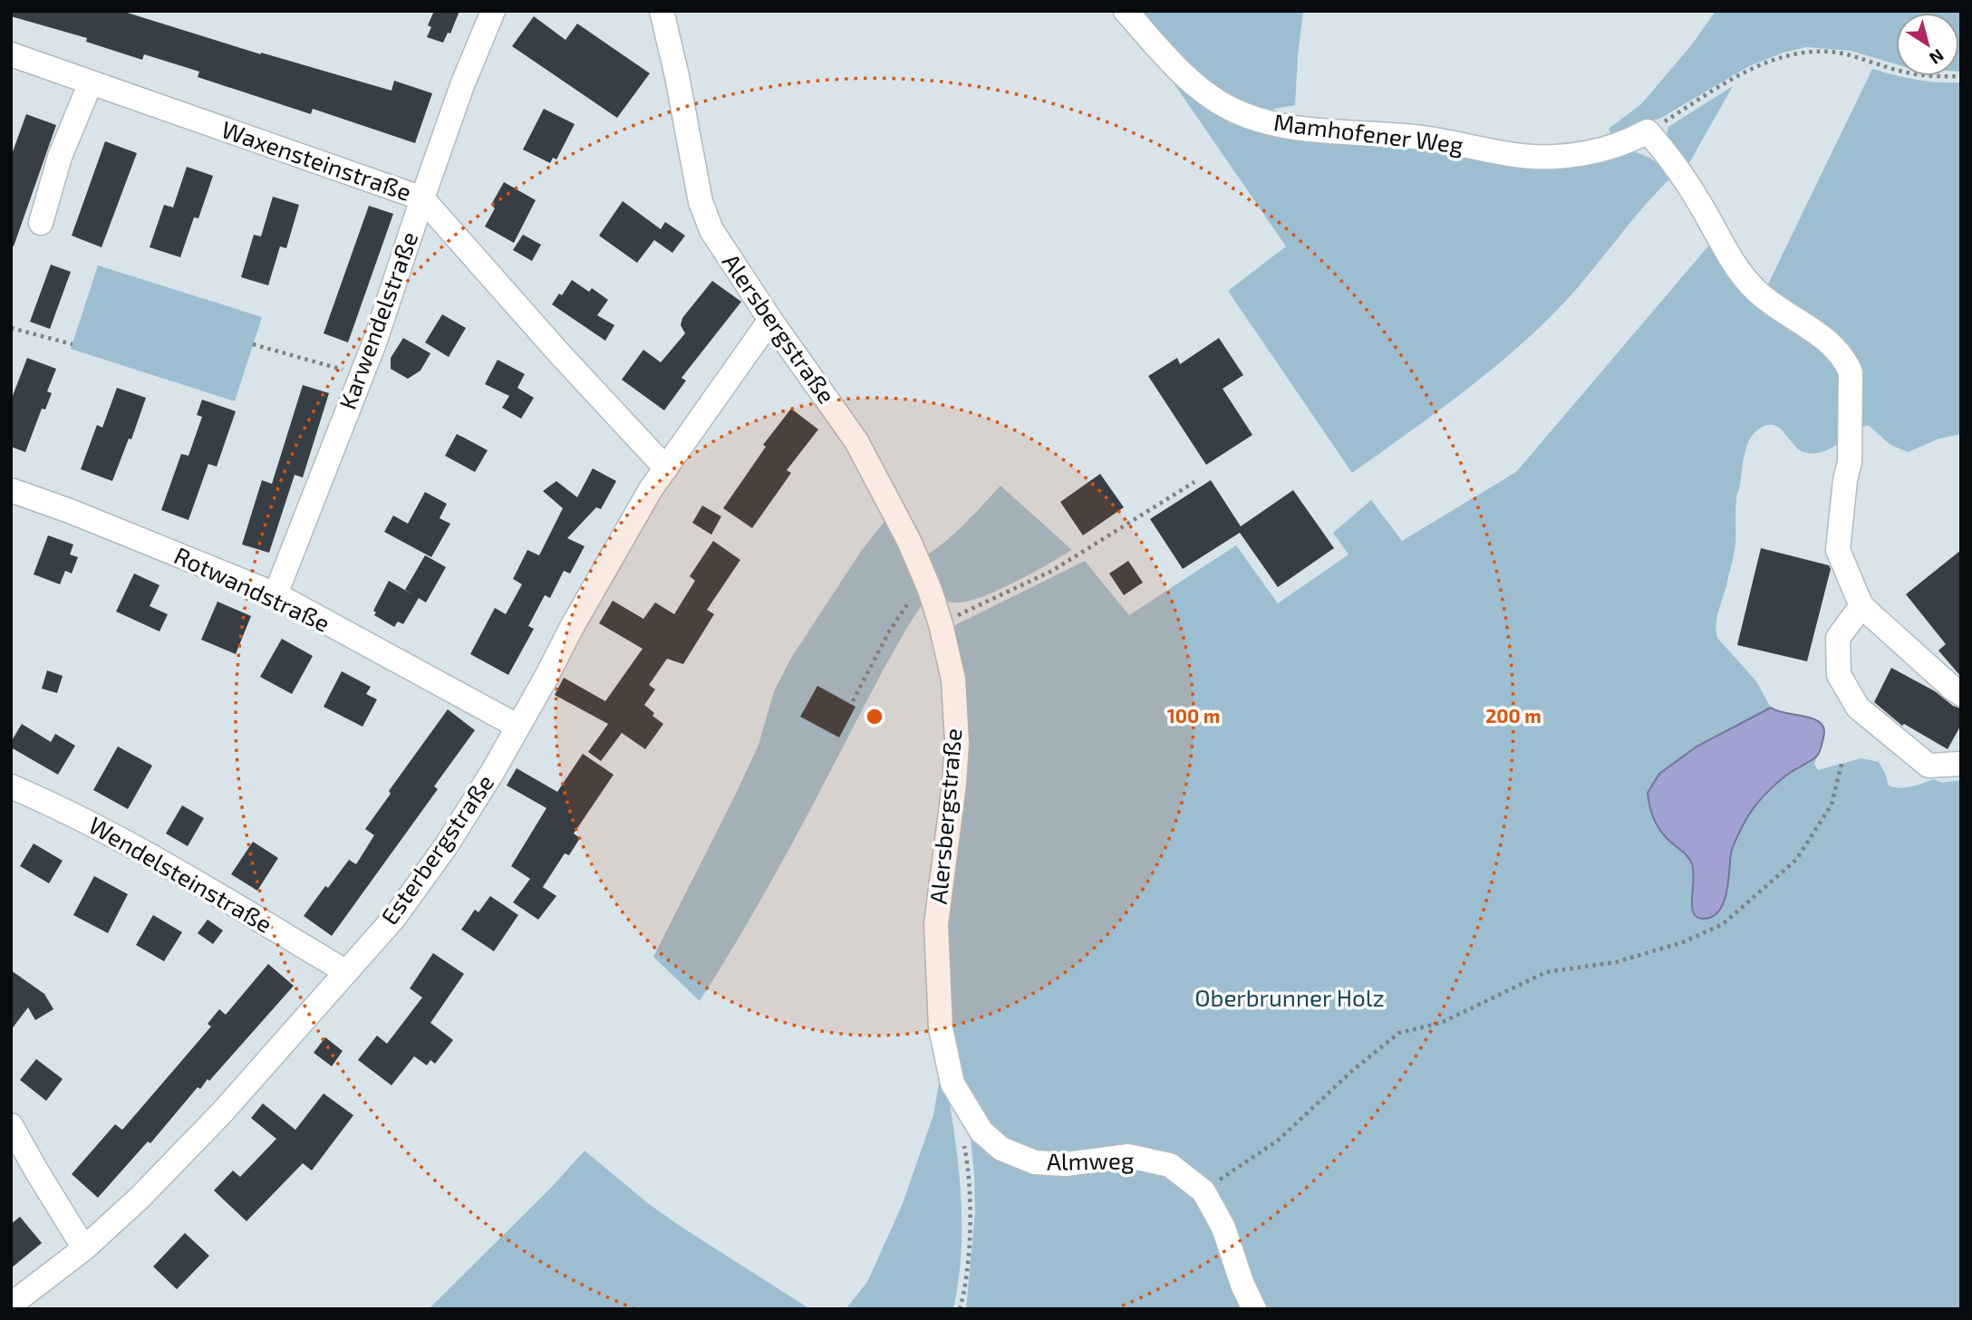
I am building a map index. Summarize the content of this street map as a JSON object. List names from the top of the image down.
{
  "streets": {
    "street": [
      "Mamhofener Weg",
      "Waxensteinstraße",
      "Karwendelstraße",
      "Alersbergstraße",
      "Rotwandstraße",
      "Esterbergstraße",
      "Wendelsteinstraße",
      "Almweg"
    ]
  },
  "crossings": [
    ["Waxensteinstraße", "Karwendelstraße"],
    ["Waxensteinstraße", "Esterbergstraße"],
    ["Karwendelstraße", "Rotwandstraße"],
    ["Alersbergstraße", "Esterbergstraße"],
    ["Alersbergstraße", "Almweg"],
    ["Rotwandstraße", "Esterbergstraße"],
    ["Esterbergstraße", "Wendelsteinstraße"]
  ],
  "parks": ["Oberbrunner Holz"],
  "north": "bottom right",
  "rings": ["100 m", "200 m"]
}
